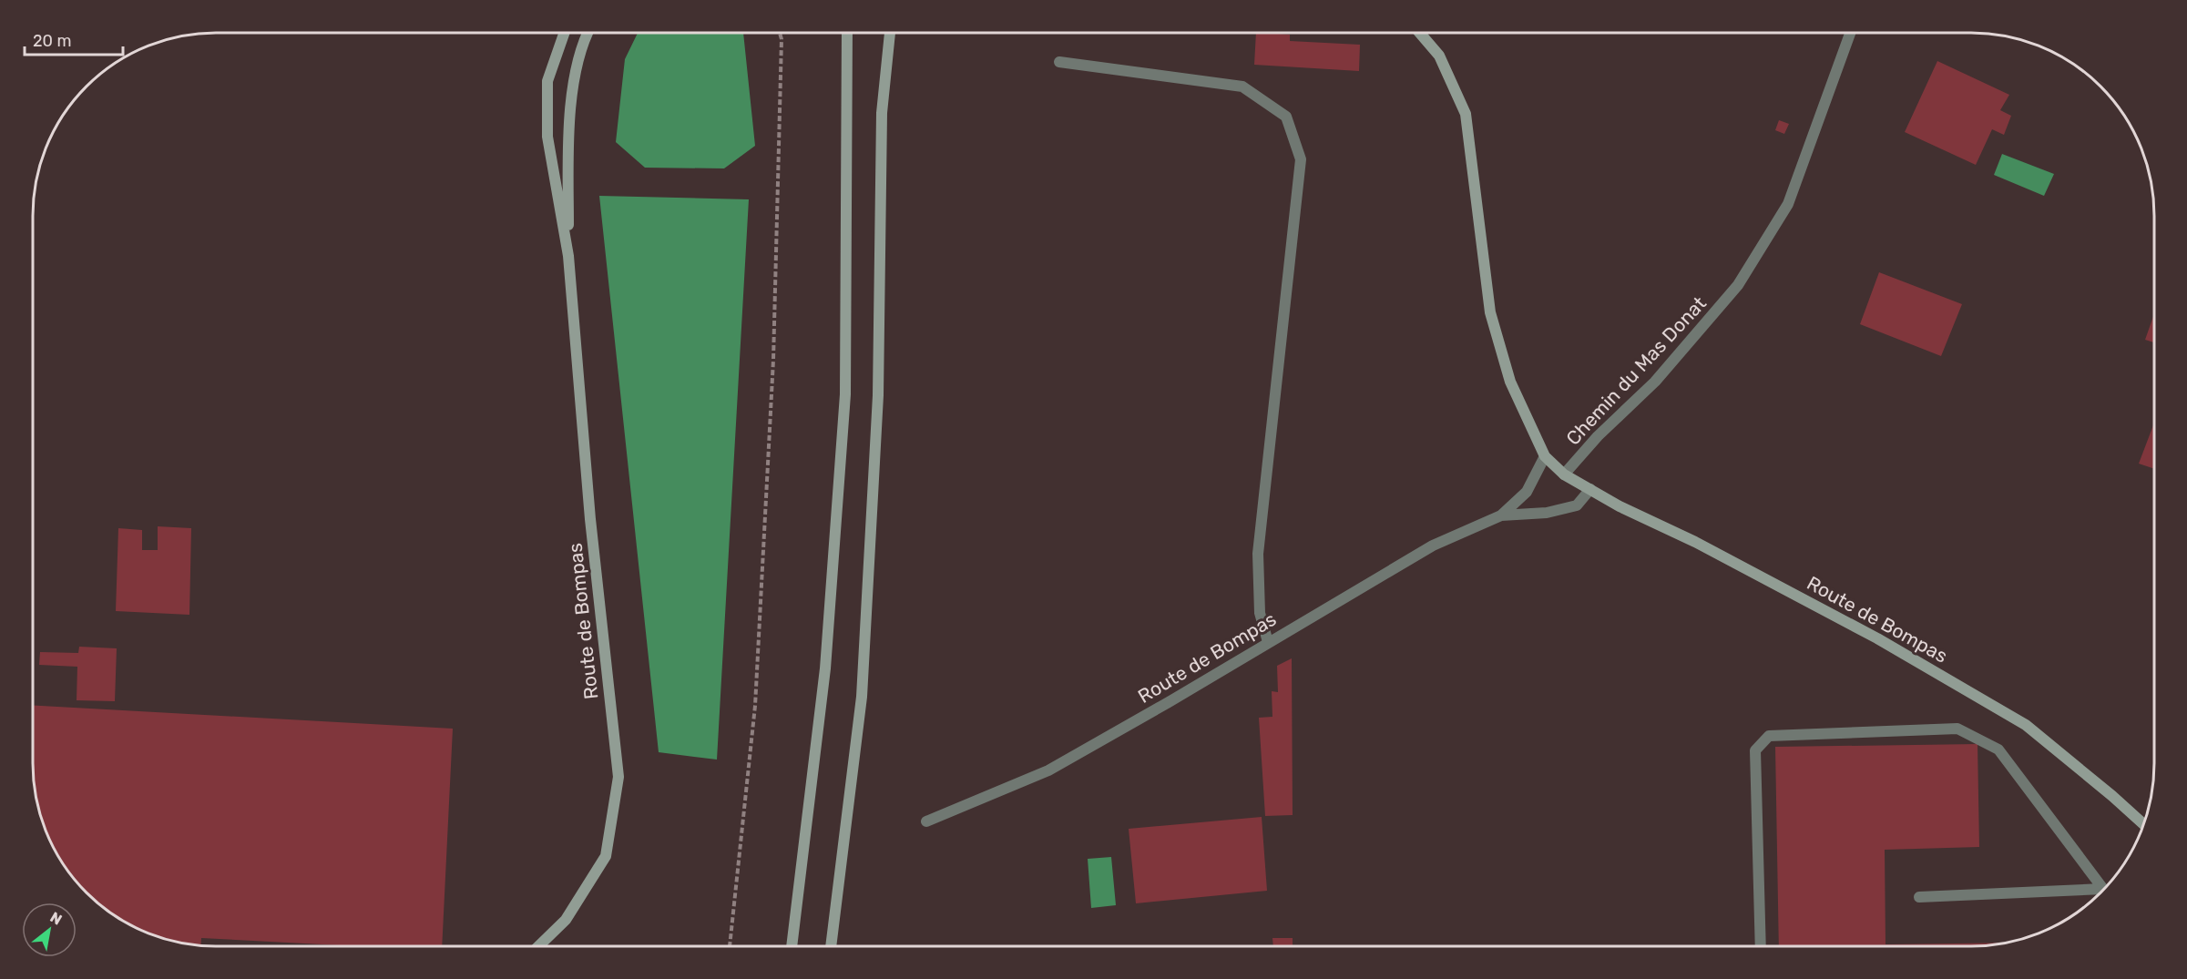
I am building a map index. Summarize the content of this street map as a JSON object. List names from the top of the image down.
{
  "streets": {
    "main road": ["Route de Bompas"],
    "street": ["Chemin du Mas Donat"]
  },
  "crossings": [
    ["Chemin du Mas Donat", "Route de Bompas"]
  ],
  "scale_bar": "20 m",
  "north": "top right"
}
